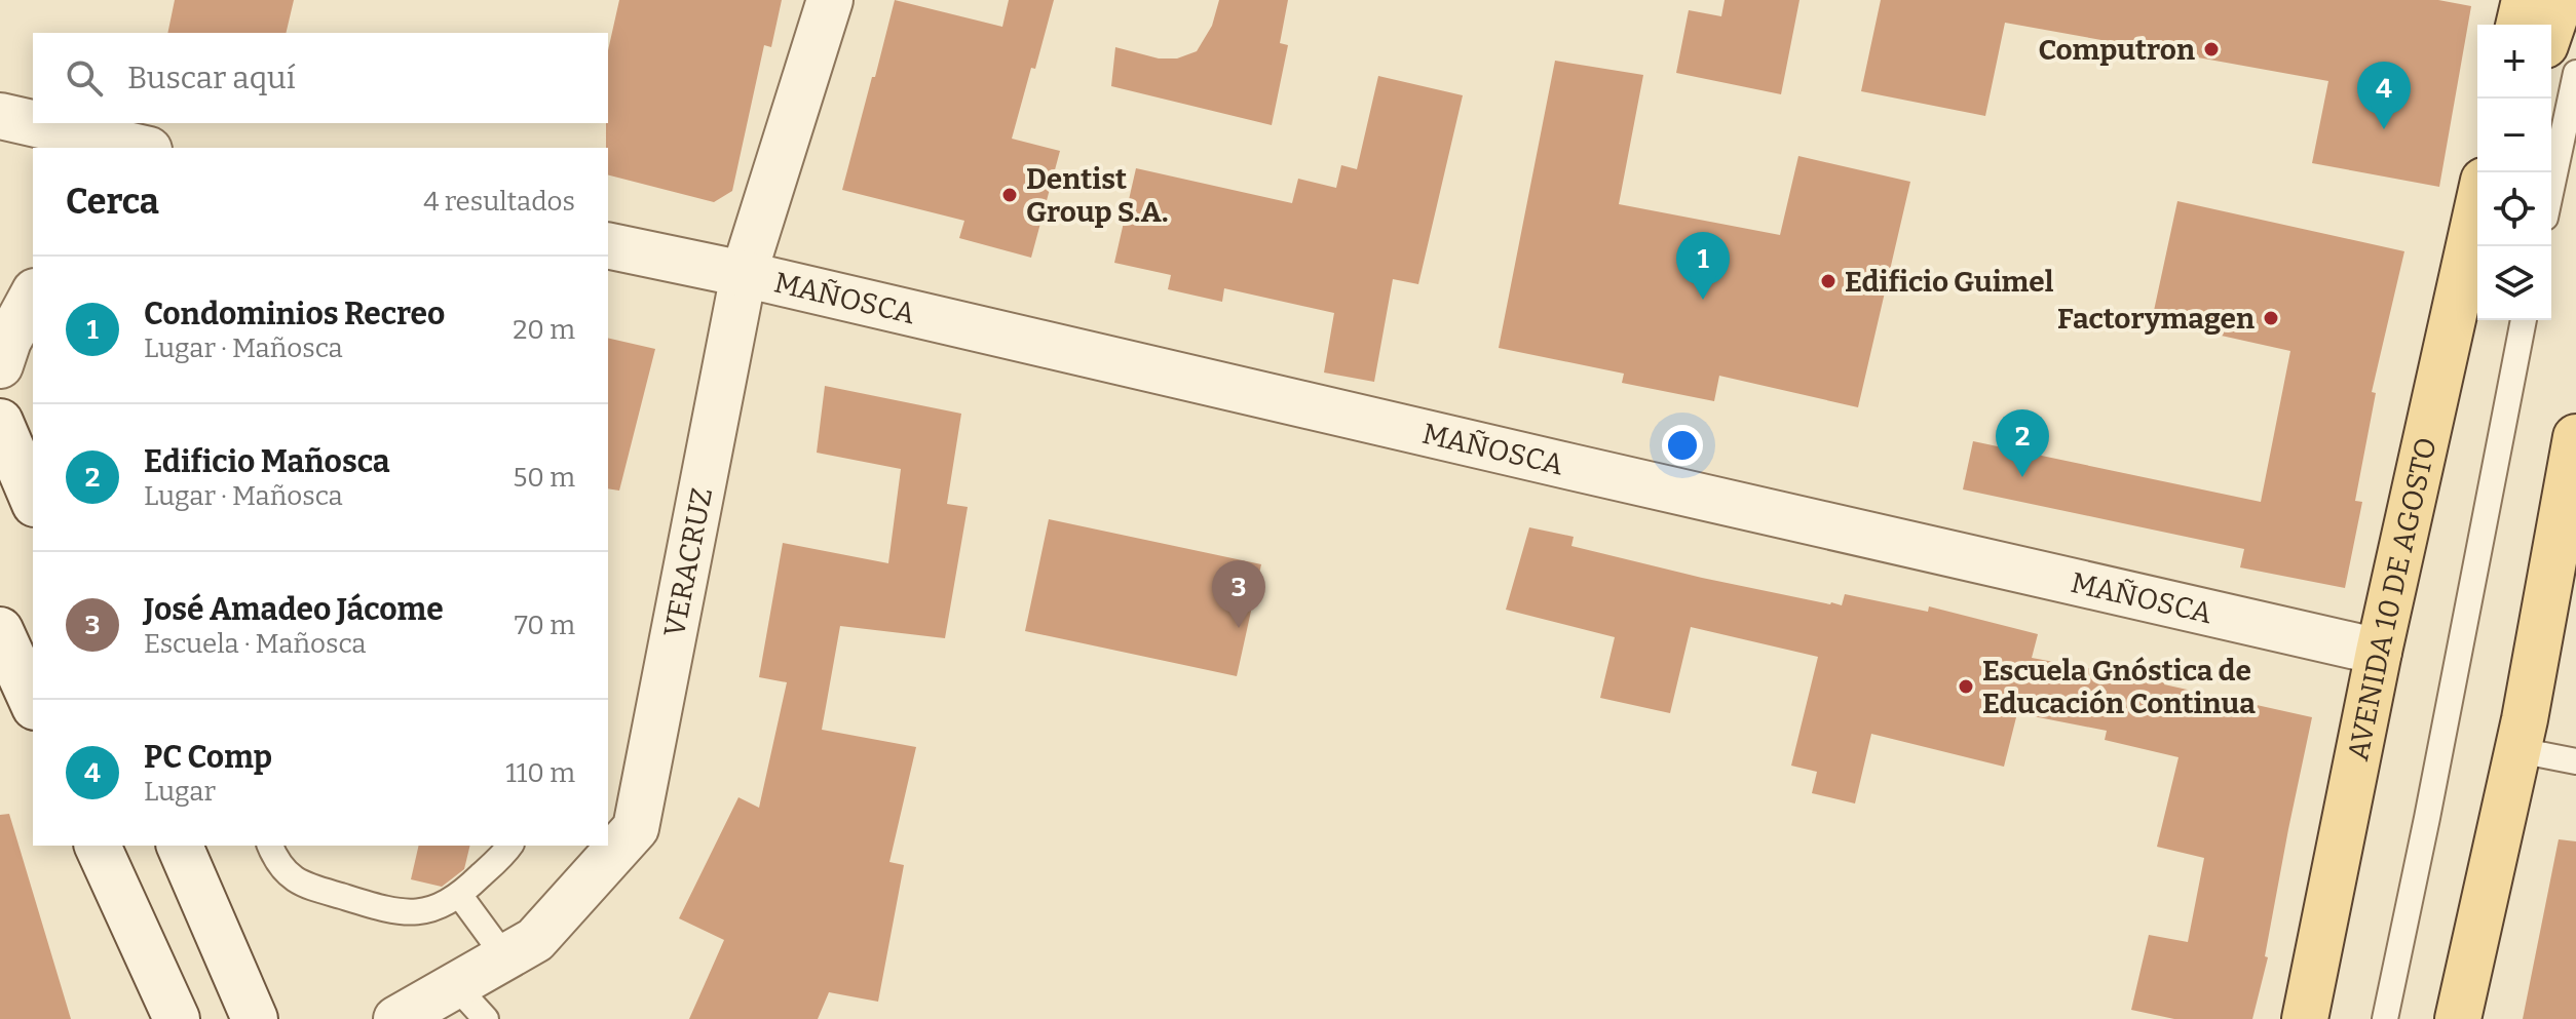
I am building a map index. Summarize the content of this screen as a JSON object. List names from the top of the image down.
{
  "streets": {
    "main road": ["AVENIDA 10 DE AGOSTO"],
    "street": ["MAÑOSCA", "VERACRUZ"]
  },
  "crossings": [
    ["MAÑOSCA", "VERACRUZ"],
    ["MAÑOSCA", "AVENIDA 10 DE AGOSTO"]
  ],
  "places": [
    "Computron",
    "Dentist Group S.A.",
    "Edificio Guimel",
    "Factorymagen",
    "Escuela Gnóstica de Educación Continua"
  ],
  "page": {
    "map_buttons": ["+", "−"],
    "search": "Buscar aquí",
    "pins": [
      "4",
      "1",
      "2",
      "3"
    ],
    "heading": ["Cerca", "4 resultados"],
    "list": [
      {
        "mark": "1",
        "name": "Condominios Recreo",
        "note": "Lugar · Mañosca",
        "value": "20 m"
      },
      {
        "mark": "2",
        "name": "Edificio Mañosca",
        "note": "Lugar · Mañosca",
        "value": "50 m"
      },
      {
        "mark": "3",
        "name": "José Amadeo Jácome",
        "note": "Escuela · Mañosca",
        "value": "70 m"
      },
      {
        "mark": "4",
        "name": "PC Comp",
        "note": "Lugar",
        "value": "110 m"
      }
    ]
  }
}
